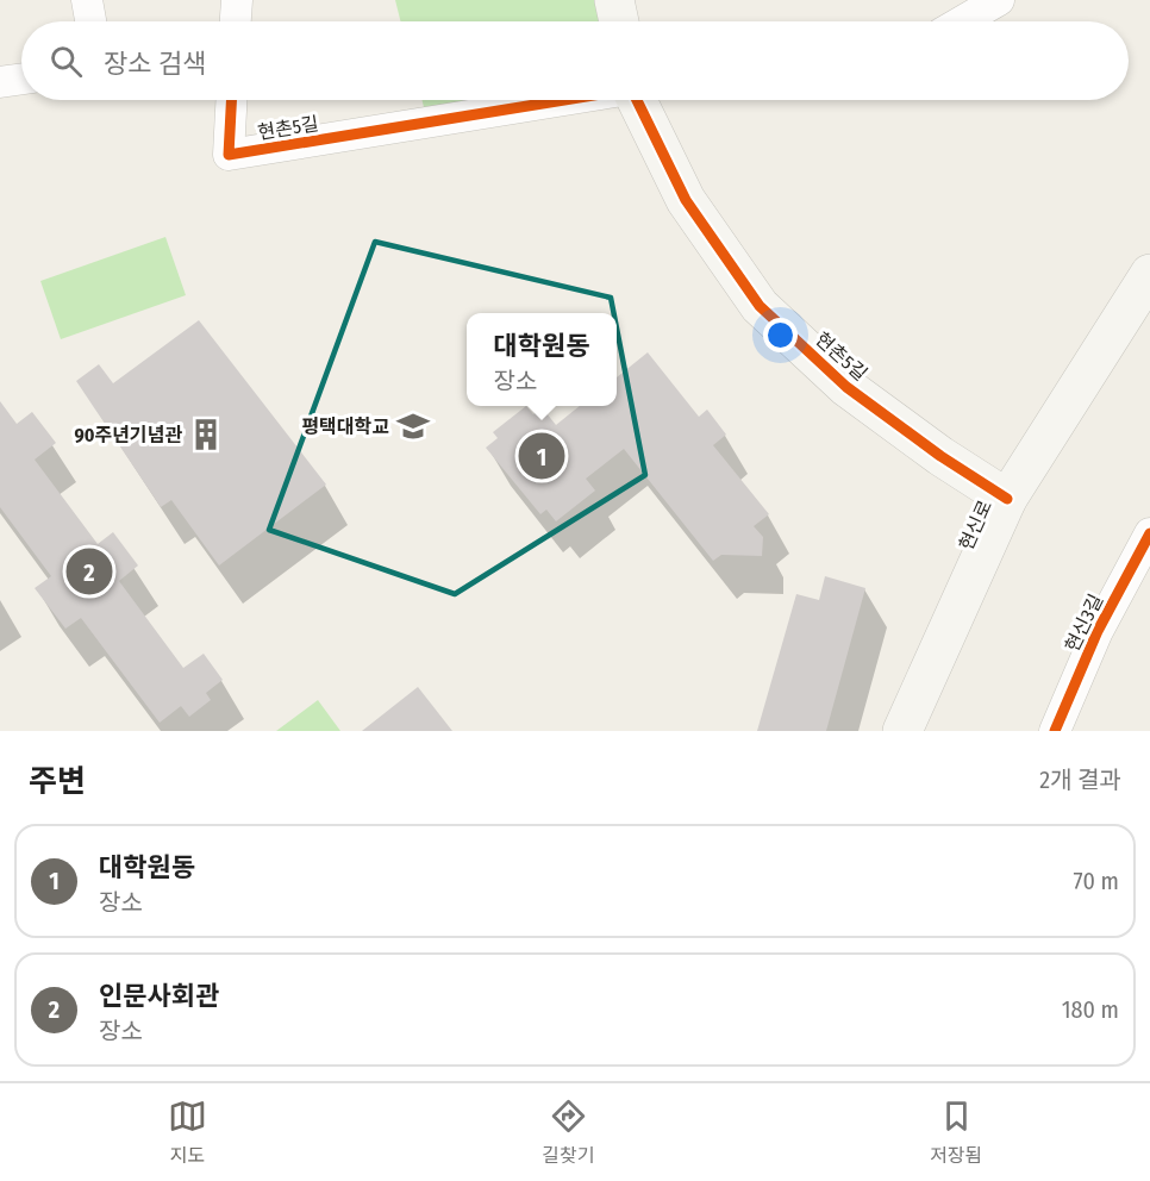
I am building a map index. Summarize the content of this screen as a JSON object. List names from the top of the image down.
{
  "streets": {
    "street": ["현촌5길", "현신로", "현신3길"]
  },
  "crossings": [
    ["현촌5길", "현신로"]
  ],
  "places": {
    "school or university": ["평택대학교"],
    "building": ["90주년기념관"]
  },
  "page": {
    "search": "장소 검색",
    "popup": ["대학원동", "장소"],
    "pins": ["1", "2"],
    "heading": ["주변", "2개 결과"],
    "list": [
      {
        "mark": "1",
        "name": "대학원동",
        "note": "장소",
        "value": "70 m"
      },
      {
        "mark": "2",
        "name": "인문사회관",
        "note": "장소",
        "value": "180 m"
      }
    ],
    "nav": ["지도", "길찾기", "저장됨"]
  }
}
